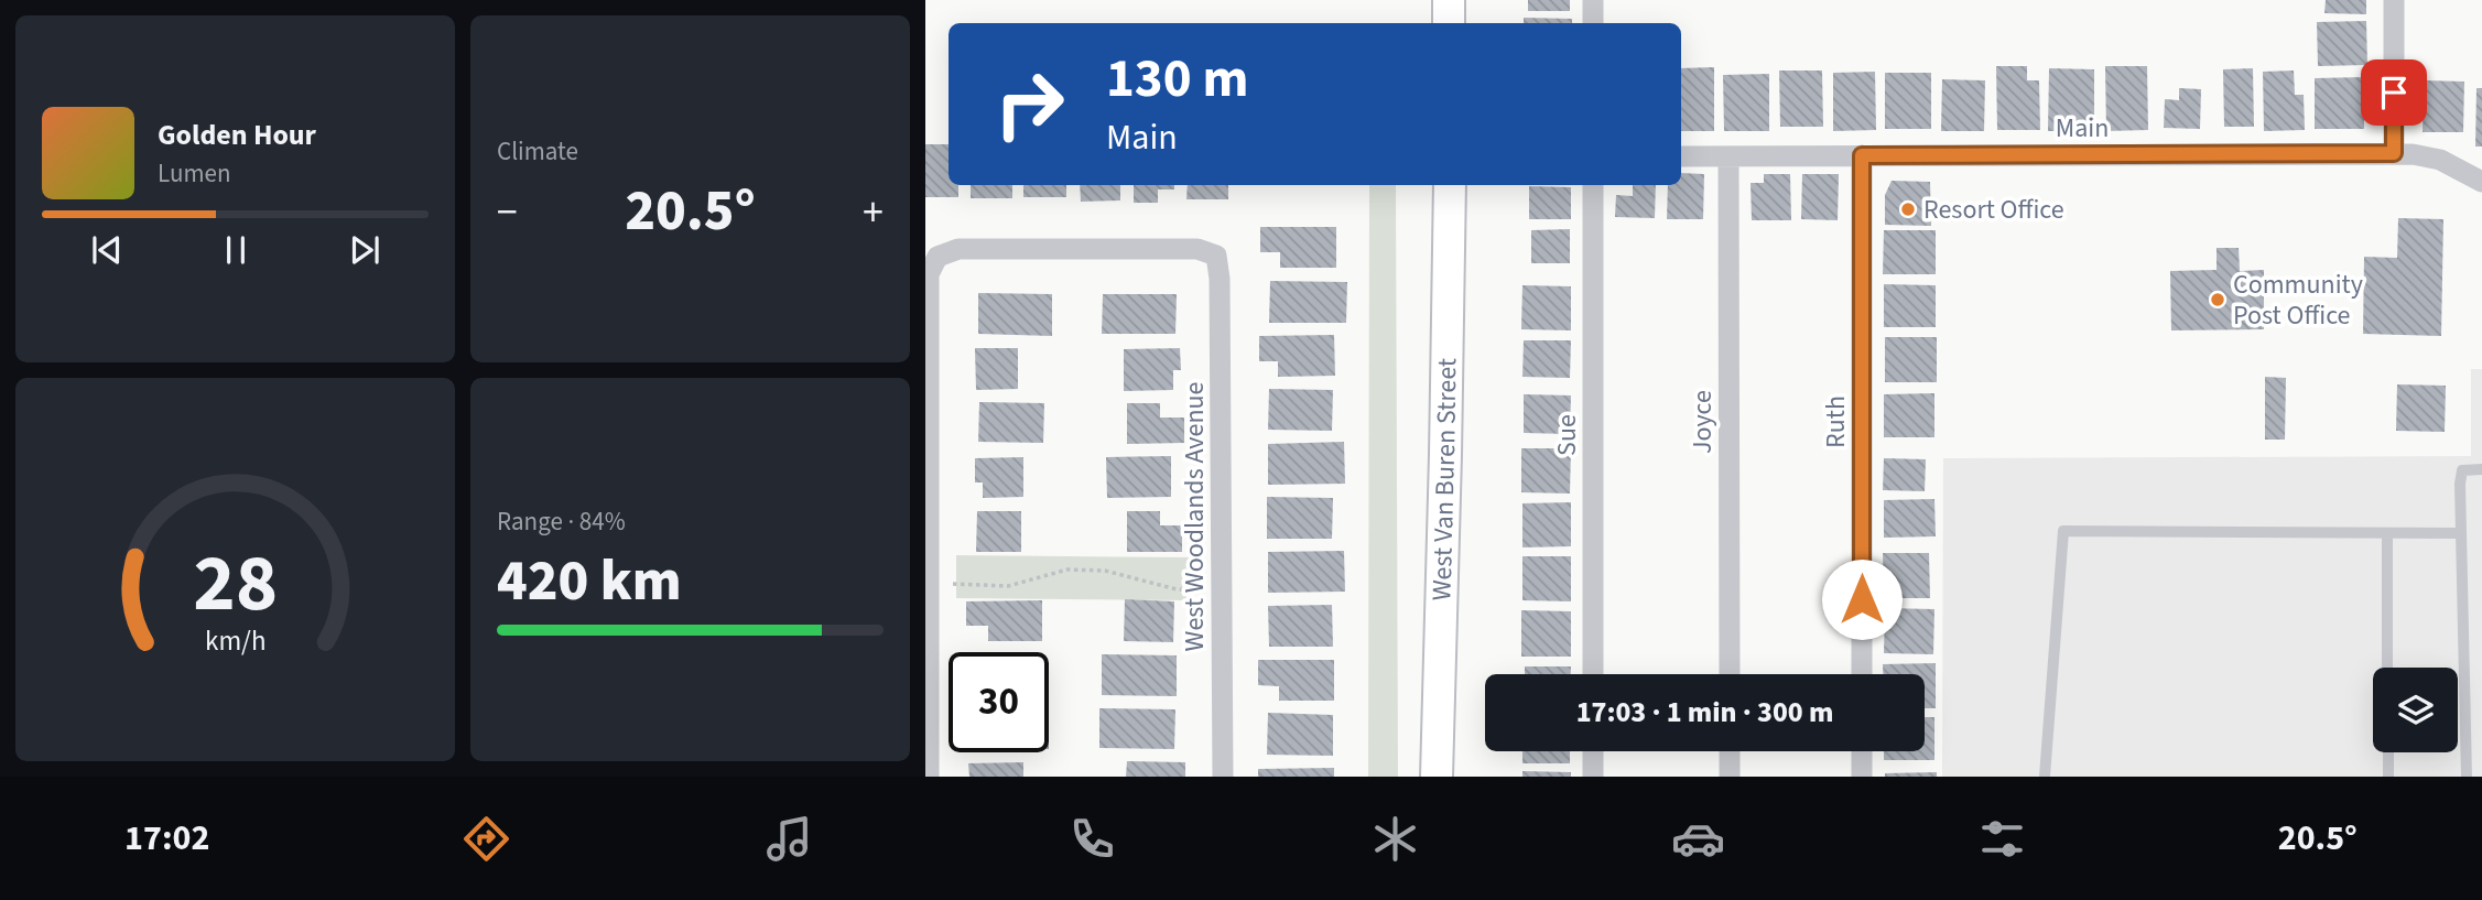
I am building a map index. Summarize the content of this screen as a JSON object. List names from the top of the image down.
{
  "streets": {
    "main road": ["West Van Buren Street"],
    "street": [
      "Main",
      "Joyce",
      "Ruth",
      "Sue",
      "West Woodlands Avenue"
    ]
  },
  "crossings": [
    ["Main", "Joyce"],
    ["Main", "Ruth"]
  ],
  "places": ["Resort Office", "Community Post Office"],
  "page": {
    "tile": [
      "Climate",
      ["Range · 84%", "420 km"]
    ],
    "turn": ["130 m", "Main"],
    "song": ["Golden Hour", "Lumen"],
    "heat": ["−", "20.5°", "+"],
    "limit": "30",
    "trip": "17:03 · 1 min · 300 m",
    "tabs": ["17:02", "20.5°"],
    "gauge": ["28", "km/h"]
  }
}
